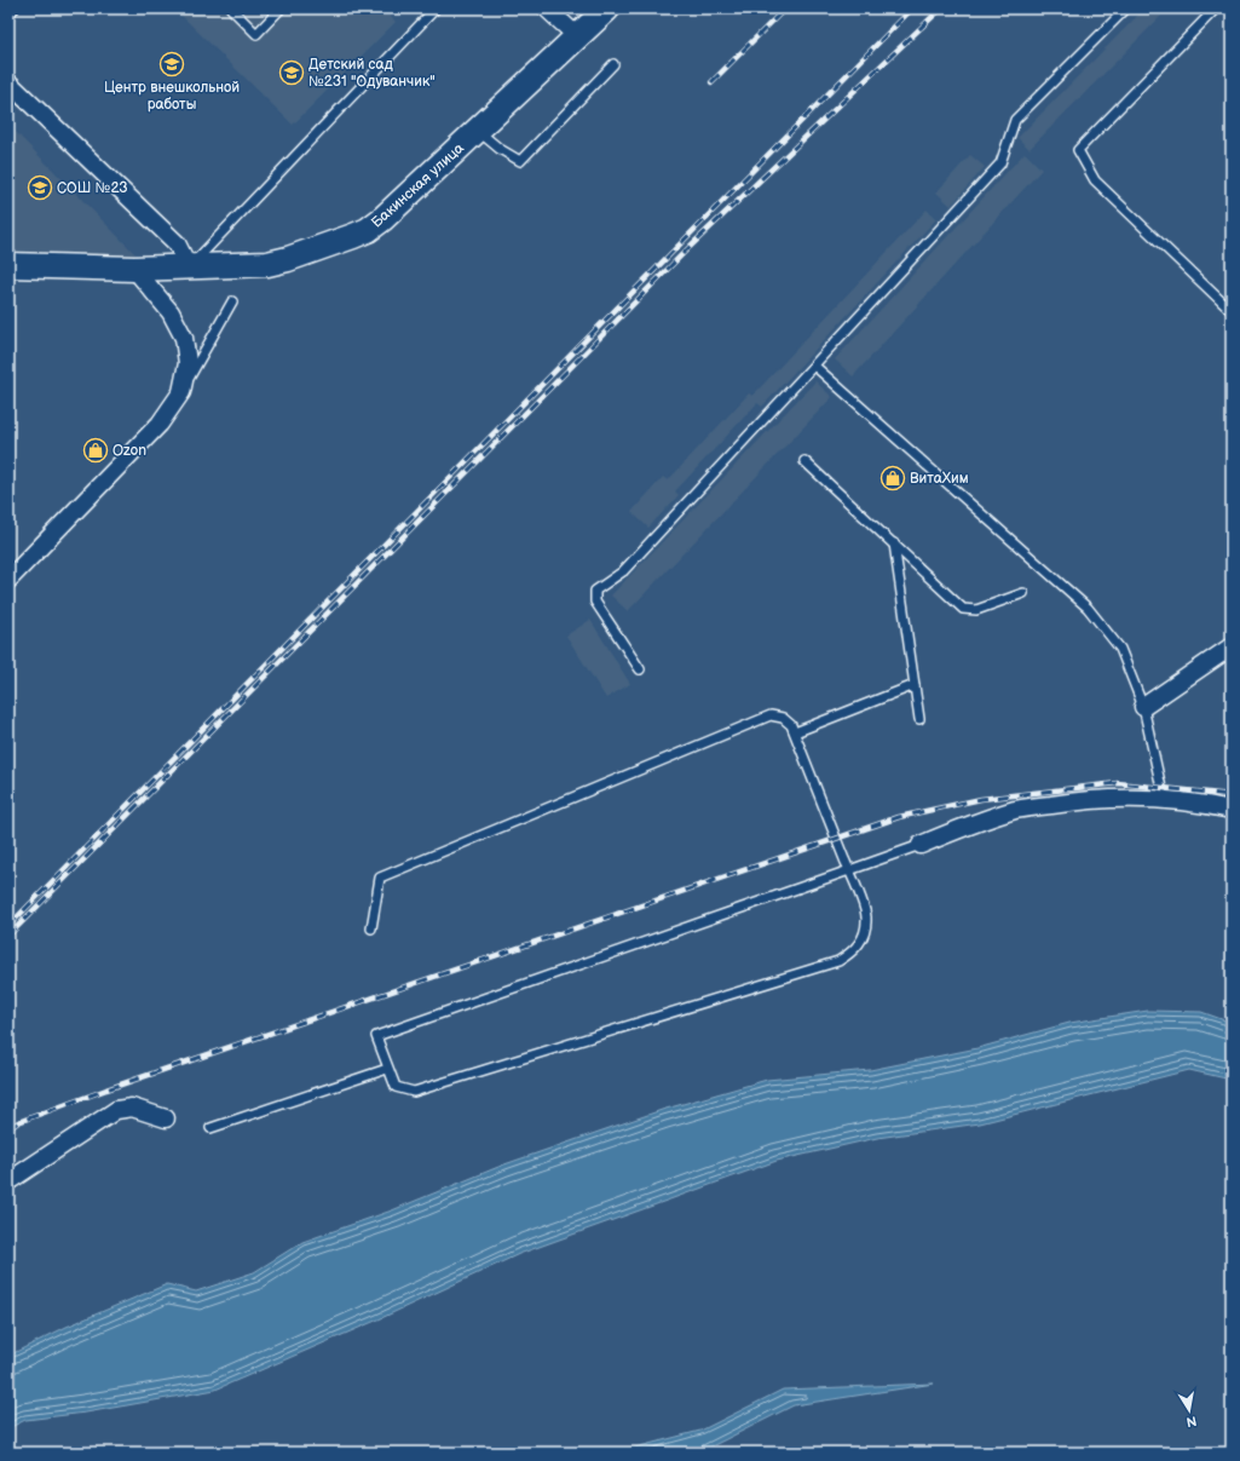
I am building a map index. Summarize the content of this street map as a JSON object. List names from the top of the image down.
{
  "streets": {
    "main road": ["Бакинская улица"]
  },
  "places": {
    "school or university": ["Центр внешкольной работы", "Детский сад №231 \"Одуванчик\"", "СОШ №23"],
    "shop": ["Ozon", "ВитаХим"]
  },
  "north": "bottom"
}
